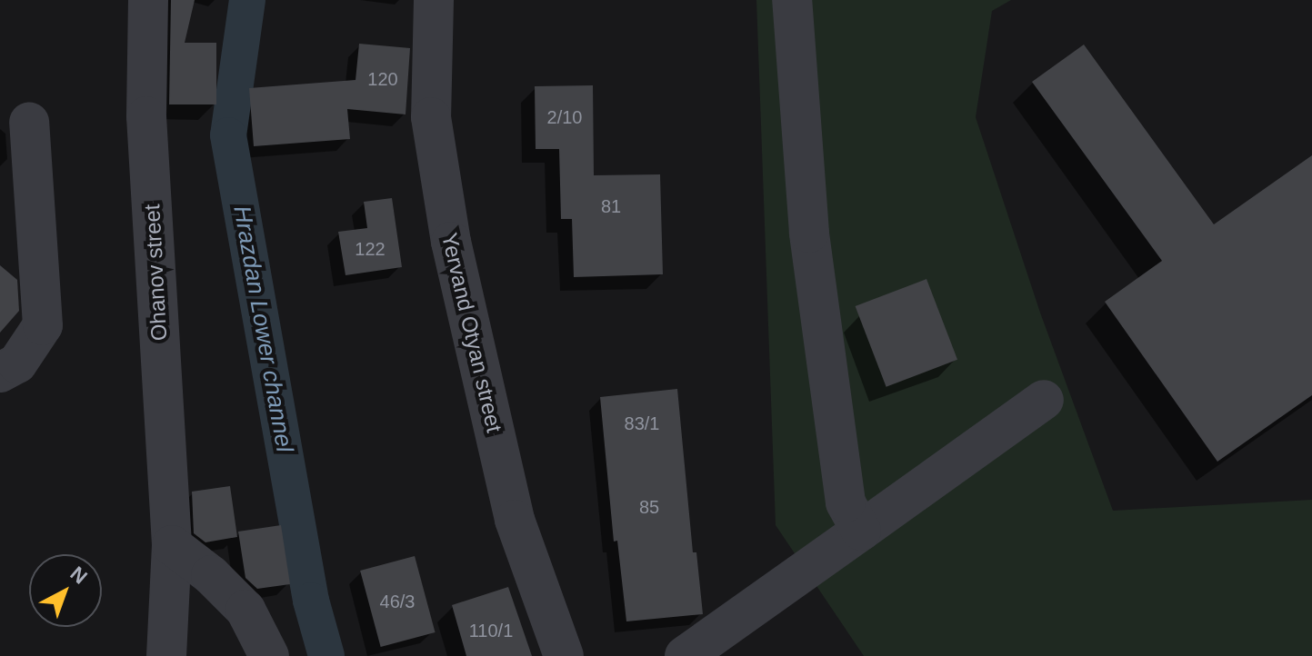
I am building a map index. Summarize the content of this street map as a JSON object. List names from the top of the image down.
{
  "streets": {
    "street": ["Ohanov street", "Yervand Otyan street"]
  },
  "water": ["Hrazdan Lower channel"],
  "house_numbers": [
    "120",
    "2/10",
    "81",
    "122",
    "83/1",
    "85",
    "46/3",
    "110/1"
  ],
  "north": "top right"
}
